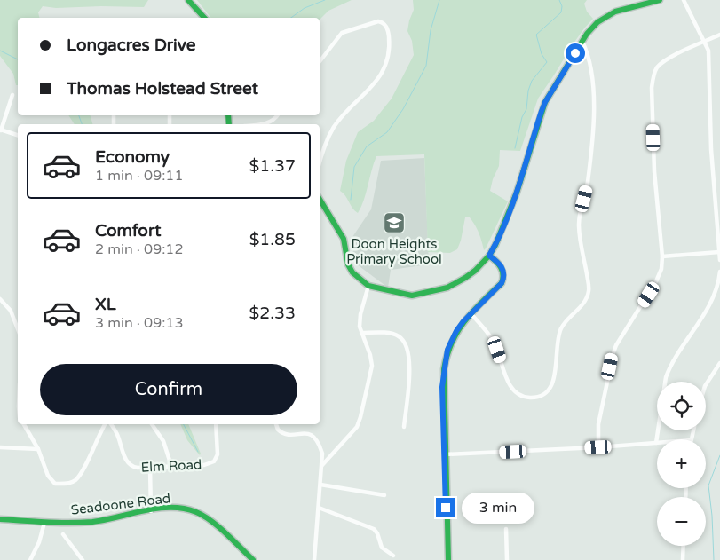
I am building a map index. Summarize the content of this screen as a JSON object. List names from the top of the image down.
{
  "streets": {
    "street": ["Elm Road", "Seadoone Road"]
  },
  "places": {
    "school or university": ["Doon Heights Primary School"]
  },
  "page": {
    "banner": ["Longacres Drive", "Thomas Holstead Street"],
    "list": [
      {
        "name": "Economy",
        "note": "1 min · 09:11",
        "value": "$1.37"
      },
      {
        "name": "Comfort",
        "note": "2 min · 09:12",
        "value": "$1.85"
      },
      {
        "name": "XL",
        "note": "3 min · 09:13",
        "value": "$2.33"
      }
    ],
    "buttons": "Confirm",
    "map_buttons": ["+", "−"],
    "bubble": "3 min"
  }
}
